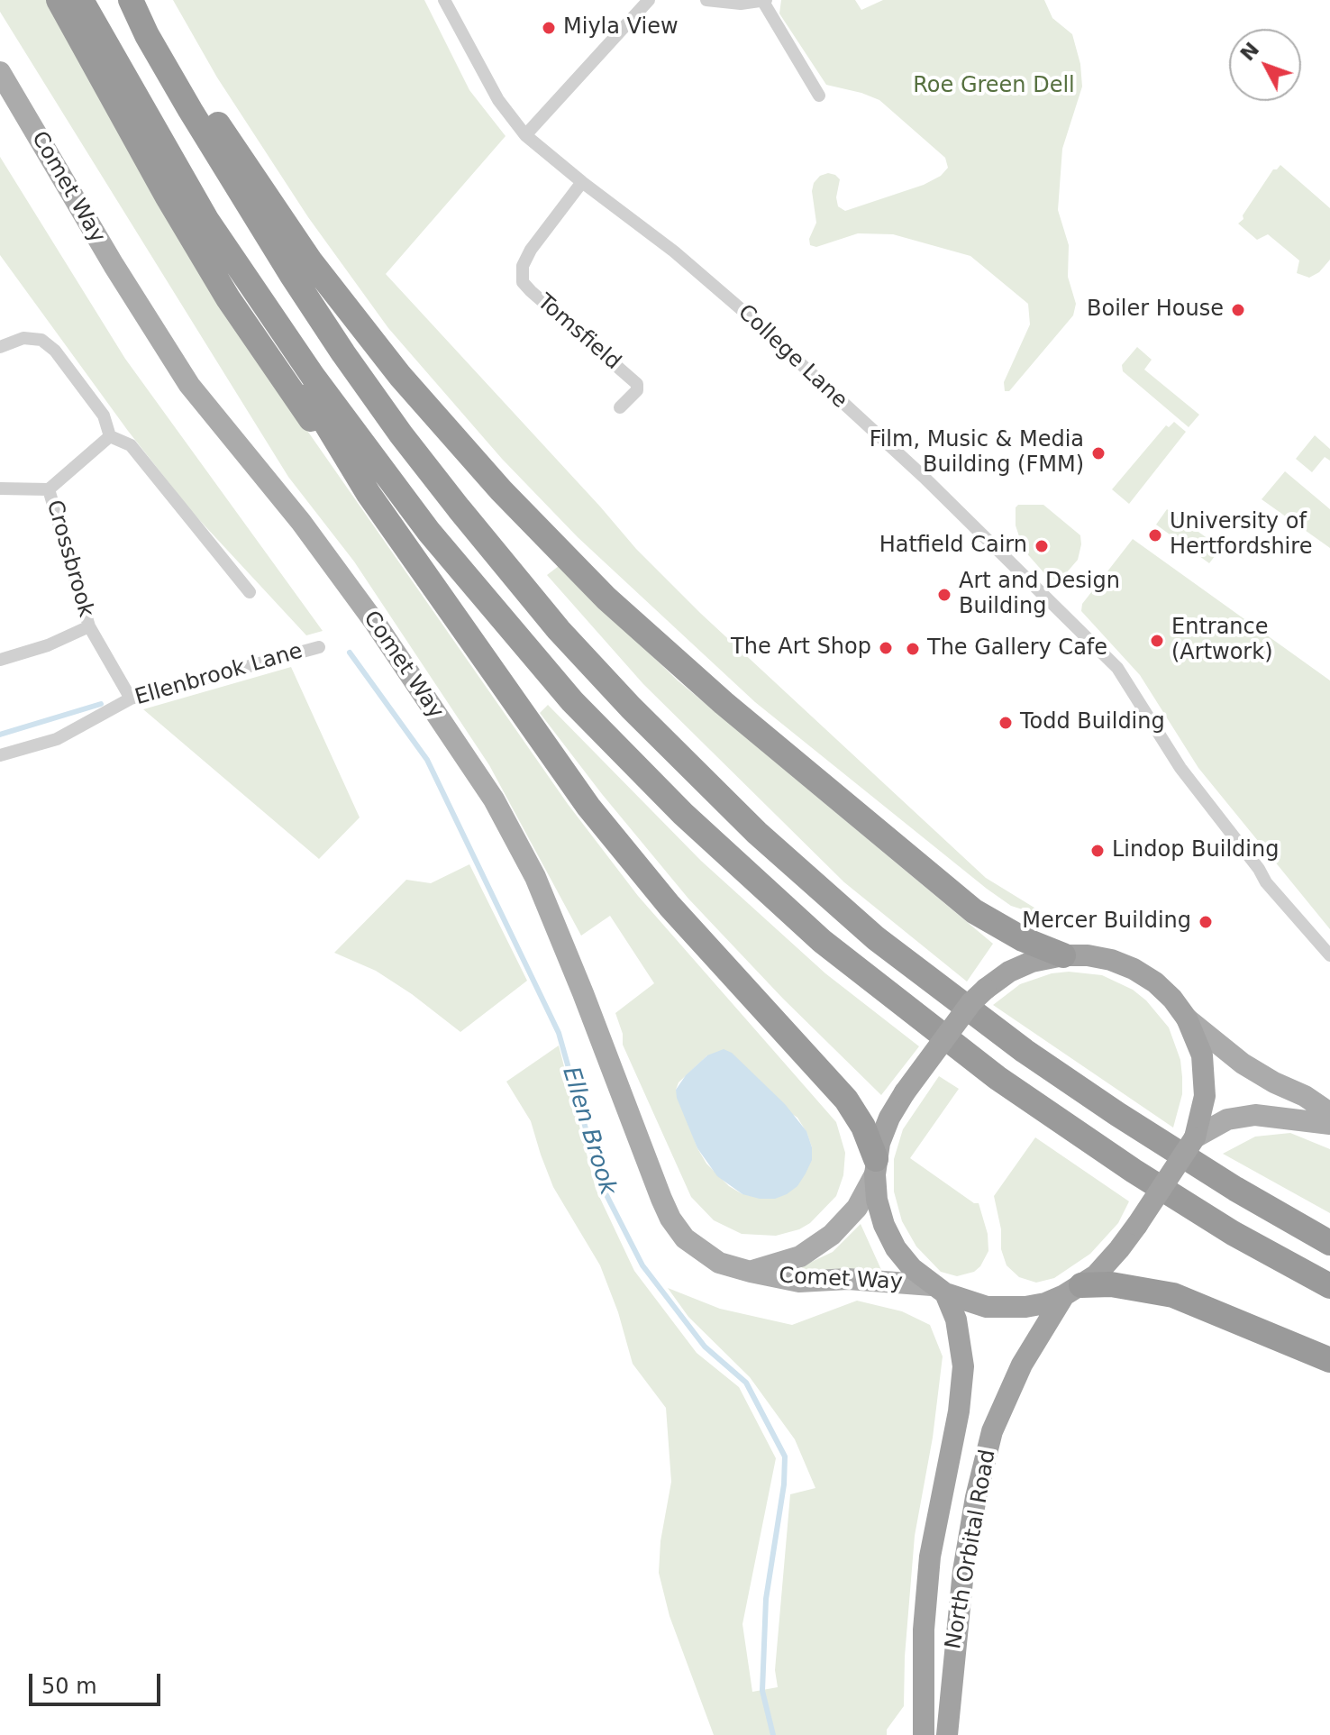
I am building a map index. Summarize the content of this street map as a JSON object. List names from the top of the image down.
{
  "streets": {
    "highway": ["North Orbital Road"],
    "main road": ["Comet Way"],
    "street": [
      "Tomsfield",
      "College Lane",
      "Crossbrook",
      "Ellenbrook Lane"
    ]
  },
  "crossings": [
    ["Comet Way", "North Orbital Road"],
    ["Tomsfield", "College Lane"],
    ["Crossbrook", "Ellenbrook Lane"]
  ],
  "water": ["Ellen Brook"],
  "parks": ["Roe Green Dell"],
  "places": [
    "Miyla View",
    "Boiler House",
    "Film, Music & Media Building (FMM)",
    "University of Hertfordshire",
    "Hatfield Cairn",
    "Art and Design Building",
    "Entrance (Artwork)",
    "The Art Shop",
    "The Gallery Cafe",
    "Todd Building",
    "Lindop Building",
    "Mercer Building"
  ],
  "scale_bar": "50 m",
  "north": "top left"
}
